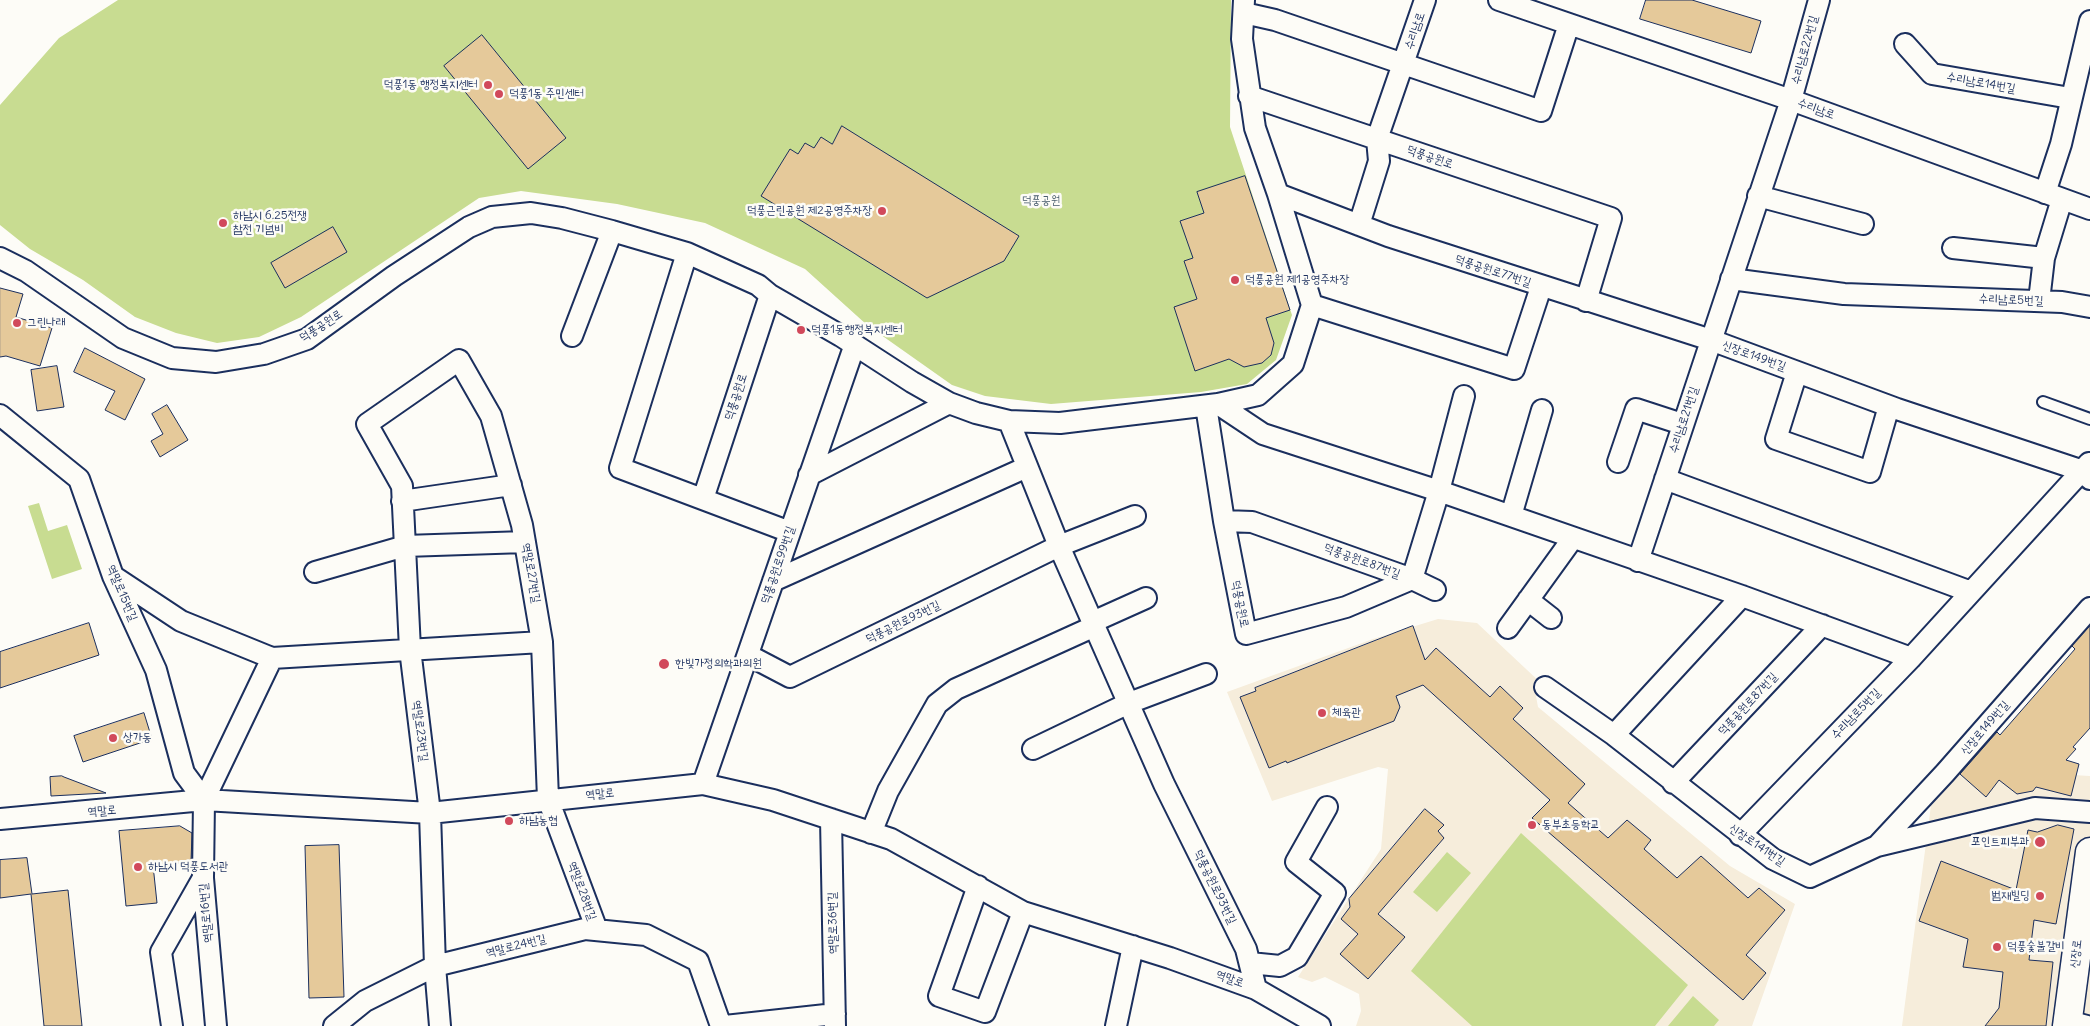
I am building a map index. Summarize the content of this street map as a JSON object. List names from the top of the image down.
{
  "streets": {
    "street": [
      "수리남로",
      "수리남로22번길",
      "수리남로14번길",
      "덕풍공원로",
      "덕풍공원로77번길",
      "수리남로5번길",
      "신장로149번길",
      "수리남로21번길",
      "덕풍공원로87번길",
      "덕풍공원로99번길",
      "역말로27번길",
      "역말로15번길",
      "덕풍공원로93번길",
      "역말로23번길",
      "역말로",
      "신장로141번길",
      "역말로28번길",
      "역말로16번길",
      "역말로36번길",
      "역말로24번길",
      "신장로"
    ]
  },
  "crossings": [
    ["수리남로", "수리남로22번길"],
    ["수리남로", "수리남로21번길"],
    ["수리남로22번길", "수리남로21번길"],
    ["덕풍공원로", "덕풍공원로77번길"],
    ["덕풍공원로", "덕풍공원로87번길"],
    ["덕풍공원로", "덕풍공원로99번길"],
    ["덕풍공원로", "덕풍공원로93번길"],
    ["덕풍공원로77번길", "신장로149번길"],
    ["덕풍공원로77번길", "수리남로21번길"],
    ["수리남로5번길", "신장로149번길"],
    ["수리남로5번길", "수리남로21번길"],
    ["수리남로5번길", "신장로141번길"],
    ["신장로149번길", "수리남로21번길"],
    ["신장로149번길", "신장로141번길"],
    ["덕풍공원로87번길", "신장로141번길"],
    ["덕풍공원로99번길", "덕풍공원로93번길"],
    ["덕풍공원로99번길", "역말로"],
    ["역말로27번길", "역말로23번길"],
    ["역말로27번길", "역말로"],
    ["역말로27번길", "역말로28번길"],
    ["역말로15번길", "역말로"],
    ["역말로15번길", "역말로16번길"],
    ["덕풍공원로93번길", "역말로"],
    ["역말로23번길", "역말로"],
    ["역말로", "역말로28번길"],
    ["역말로", "역말로16번길"],
    ["역말로", "역말로36번길"],
    ["역말로28번길", "역말로24번길"]
  ],
  "parks": ["덕풍공원"],
  "places": [
    "덕풍1동 행정복지센터",
    "덕풍1동 주민센터",
    "덕풍근린공원 제2공영주차장",
    "하남시 6.25전쟁 참전 기념비",
    "덕풍공원 제1공영주차장",
    "그린나래",
    "덕풍1동행정복지센터",
    "한빛가정의학과의원",
    "체육관",
    "상가동",
    "하남농협",
    "동부초등학교",
    "포인트피부과",
    "하남시 덕풍도서관",
    "범재빌딩",
    "덕풍숯불갈비"
  ]
}
